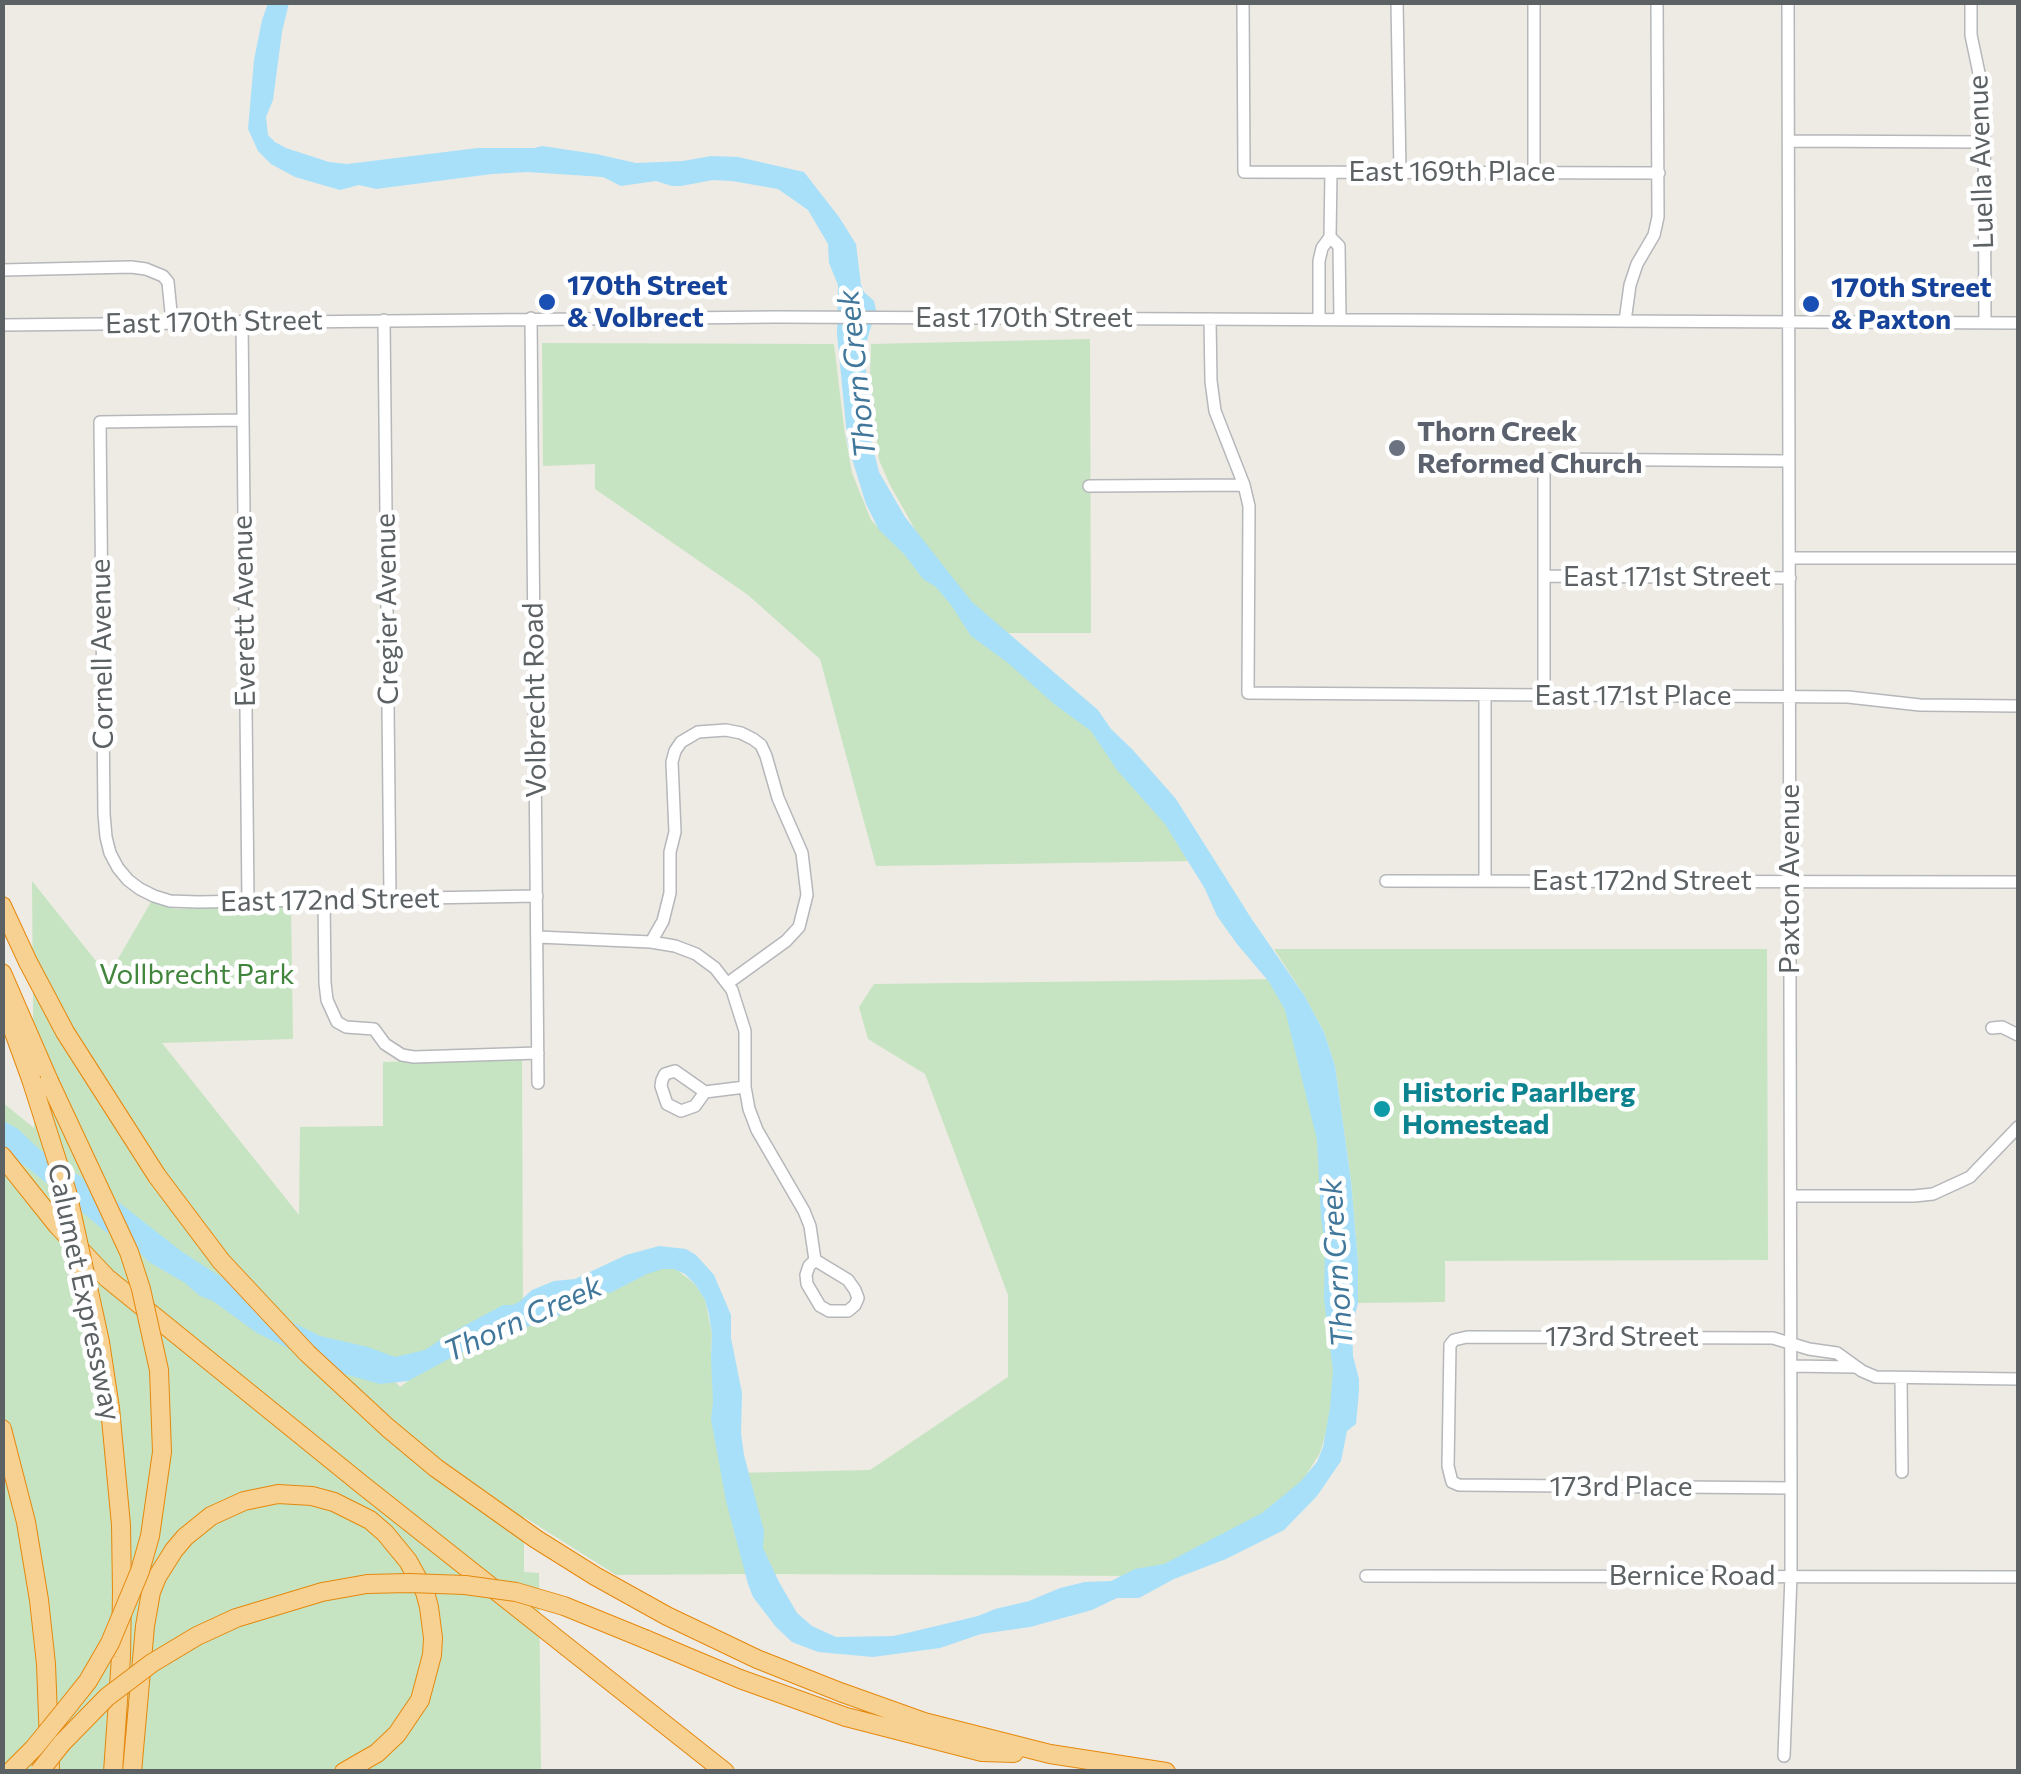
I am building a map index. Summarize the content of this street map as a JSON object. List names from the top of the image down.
{
  "streets": {
    "highway": ["Calumet Expressway"],
    "street": [
      "Luella Avenue",
      "East 169th Place",
      "East 170th Street",
      "East 171st Street",
      "Cregier Avenue",
      "Everett Avenue",
      "Cornell Avenue",
      "East 171st Place",
      "Volbrecht Road",
      "Paxton Avenue",
      "East 172nd Street",
      "173rd Street",
      "173rd Place",
      "Bernice Road"
    ]
  },
  "crossings": [
    ["Luella Avenue", "East 170th Street"],
    ["East 170th Street", "Cregier Avenue"],
    ["East 170th Street", "Everett Avenue"],
    ["East 170th Street", "Volbrecht Road"],
    ["East 170th Street", "Paxton Avenue"],
    ["East 171st Street", "Paxton Avenue"],
    ["Cregier Avenue", "East 172nd Street"],
    ["Everett Avenue", "Cornell Avenue"],
    ["Everett Avenue", "East 172nd Street"],
    ["Cornell Avenue", "East 172nd Street"],
    ["East 171st Place", "Paxton Avenue"],
    ["Volbrecht Road", "East 172nd Street"],
    ["Paxton Avenue", "East 172nd Street"],
    ["Paxton Avenue", "173rd Street"],
    ["Paxton Avenue", "173rd Place"],
    ["Paxton Avenue", "Bernice Road"],
    ["173rd Street", "173rd Place"]
  ],
  "water": ["Thorn Creek"],
  "parks": ["Vollbrecht Park"],
  "places": [
    "170th Street & Volbrect",
    "170th Street & Paxton",
    "Thorn Creek Reformed Church",
    "Historic Paarlberg Homestead"
  ]
}
